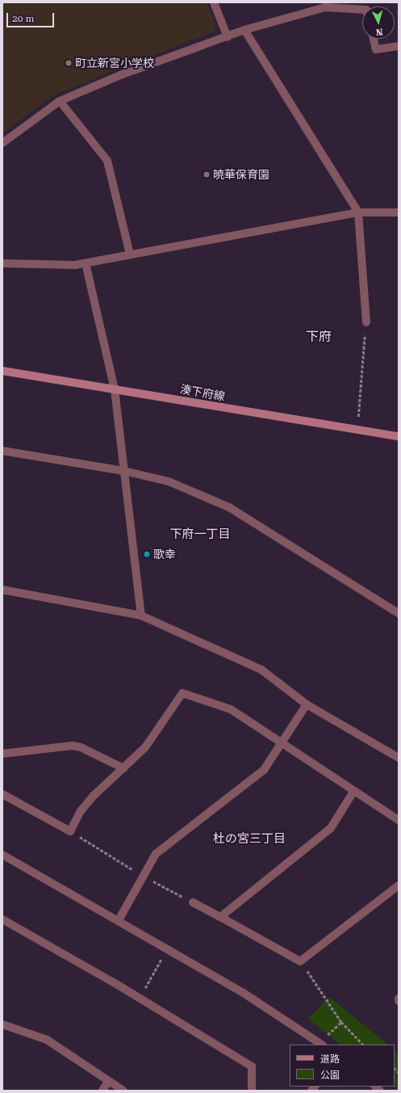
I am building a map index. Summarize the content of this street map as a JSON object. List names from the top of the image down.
{
  "streets": {
    "main road": ["湊下府線"]
  },
  "districts": ["下府", "下府一丁目", "杜の宮三丁目"],
  "places": ["町立新宮小学校", "暁華保育園", "歌幸"],
  "legend": ["道路", "公園"],
  "scale_bar": "20 m",
  "north": "bottom"
}
